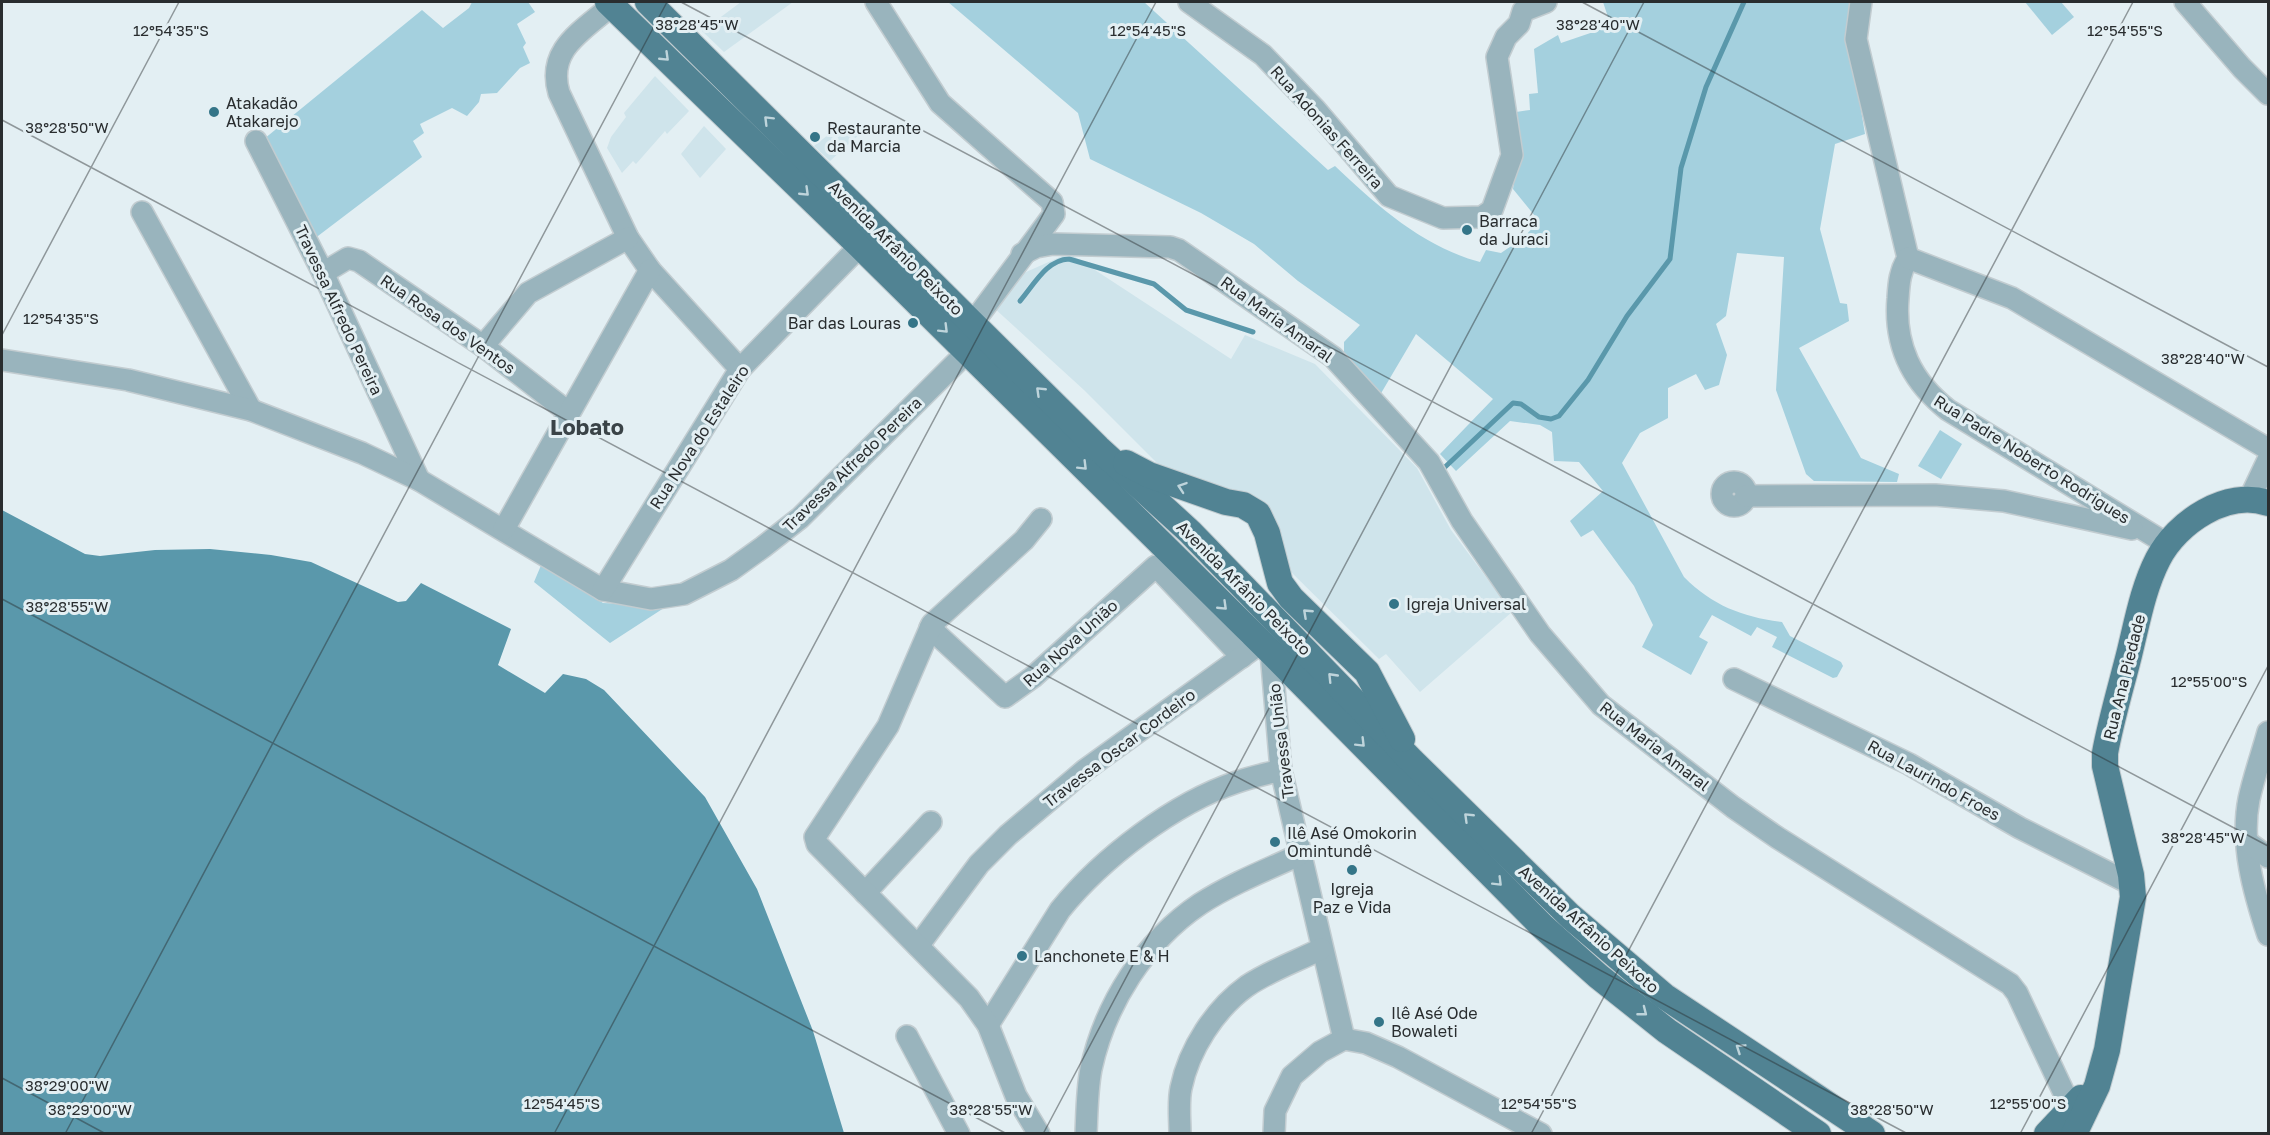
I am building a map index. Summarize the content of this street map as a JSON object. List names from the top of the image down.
{
  "streets": {
    "main road": ["Avenida Afrânio Peixoto", "Rua Ana Piedade"],
    "street": [
      "Rua Adonias Ferreira",
      "Travessa Alfredo Pereira",
      "Rua Maria Amaral",
      "Rua Rosa dos Ventos",
      "Rua Nova do Estaleiro",
      "Rua Padre Noberto Rodrigues",
      "Rua Nova União",
      "Travessa União",
      "Travessa Oscar Cordeiro",
      "Rua Laurindo Froes"
    ]
  },
  "crossings": [
    ["Avenida Afrânio Peixoto", "Travessa Alfredo Pereira"],
    ["Avenida Afrânio Peixoto", "Rua Nova do Estaleiro"],
    ["Avenida Afrânio Peixoto", "Rua Nova União"],
    ["Avenida Afrânio Peixoto", "Travessa União"],
    ["Avenida Afrânio Peixoto", "Travessa Oscar Cordeiro"],
    ["Travessa Alfredo Pereira", "Rua Rosa dos Ventos"],
    ["Travessa Alfredo Pereira", "Rua Nova do Estaleiro"],
    ["Rua Maria Amaral", "Rua Ana Piedade"],
    ["Rua Padre Noberto Rodrigues", "Rua Ana Piedade"],
    ["Rua Nova União", "Travessa União"],
    ["Rua Nova União", "Travessa Oscar Cordeiro"],
    ["Rua Ana Piedade", "Rua Laurindo Froes"],
    ["Travessa União", "Travessa Oscar Cordeiro"]
  ],
  "districts": ["Lobato"],
  "places": [
    "Atakadão Atakarejo",
    "Restaurante da Marcia",
    "Barraca da Juraci",
    "Bar das Louras",
    "Igreja Universal",
    "Ilê Asé Omokorin Omintundê",
    "Igreja Paz e Vida",
    "Lanchonete E & H",
    "Ilê Asé Ode Bowaleti"
  ],
  "coordinates": [
    "38°28'40\"W",
    "38°28'45\"W",
    "12°54'35\"S",
    "12°54'45\"S",
    "12°54'55\"S",
    "38°28'50\"W",
    "38°28'55\"W",
    "12°55'00\"S",
    "38°29'00\"W"
  ]
}
